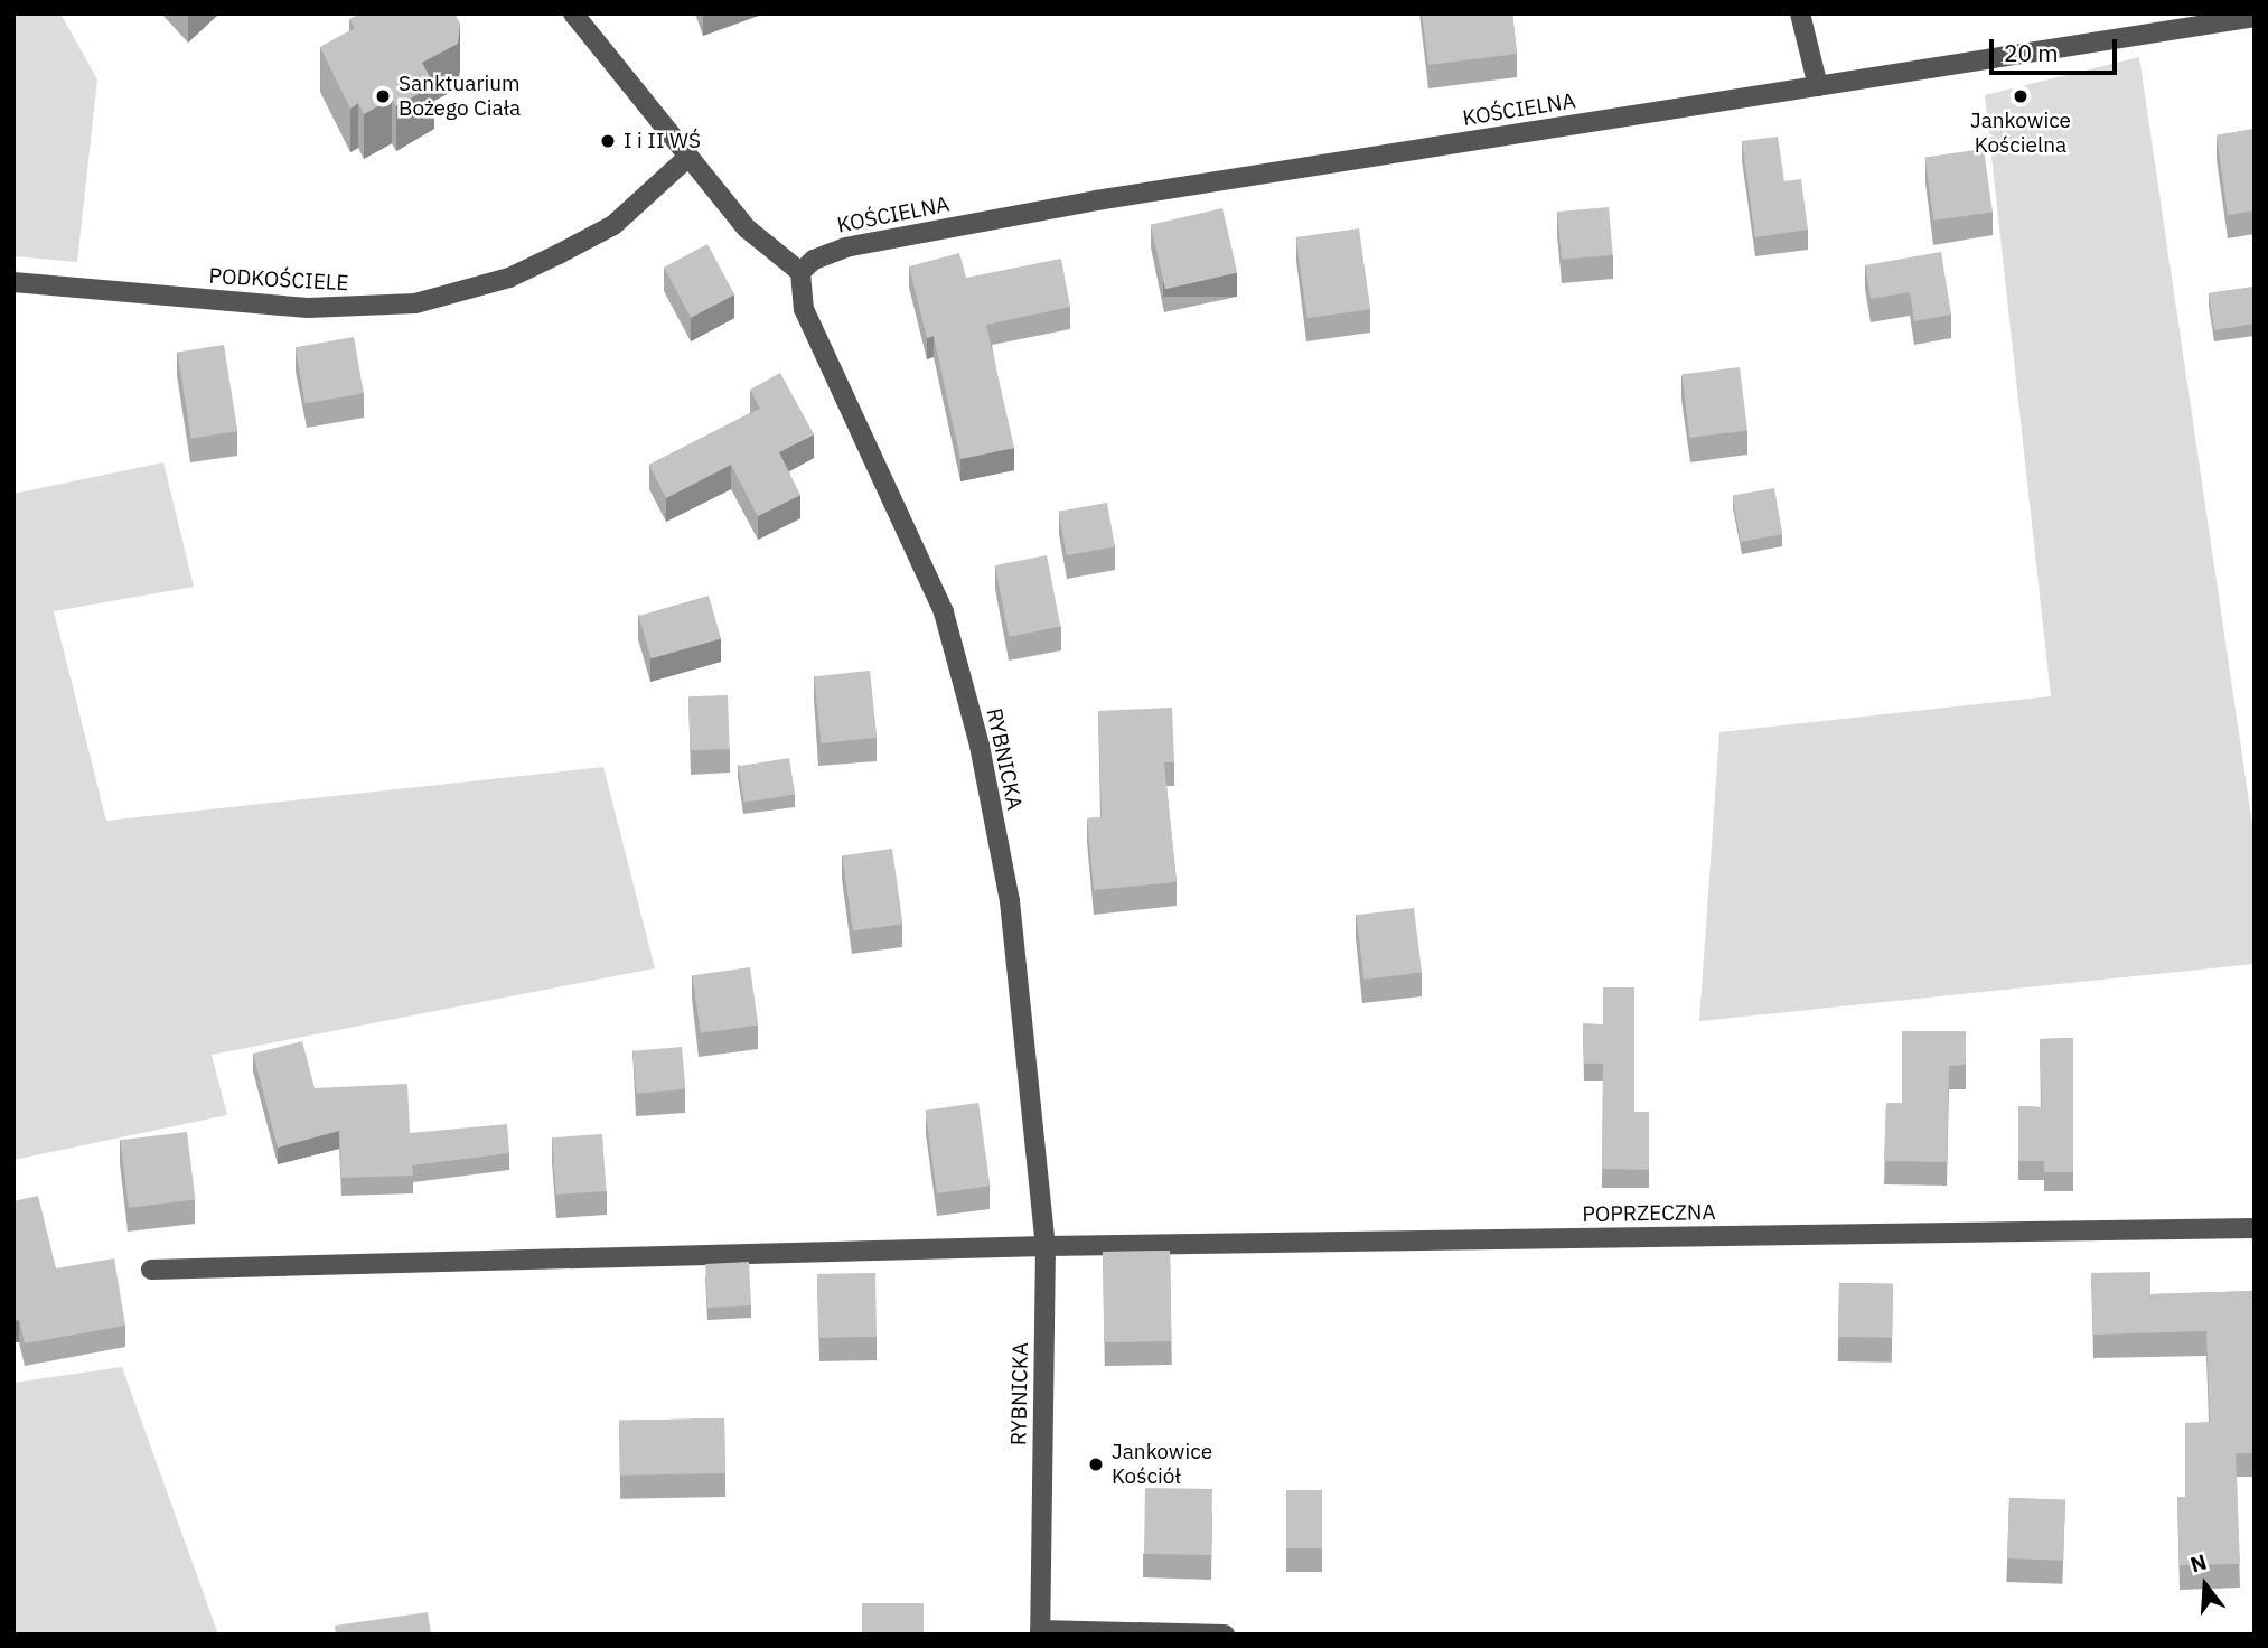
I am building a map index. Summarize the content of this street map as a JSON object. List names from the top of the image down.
{
  "streets": {
    "street": [
      "KOŚCIELNA",
      "PODKOŚCIELE",
      "RYBNICKA",
      "POPRZECZNA"
    ]
  },
  "crossings": [
    ["KOŚCIELNA", "RYBNICKA"],
    ["RYBNICKA", "POPRZECZNA"]
  ],
  "places": [
    "Sanktuarium Bożego Ciała",
    "Jankowice Kościelna",
    "I i II WŚ",
    "Jankowice Kościół"
  ],
  "scale_bar": "20 m",
  "north": "top"
}
